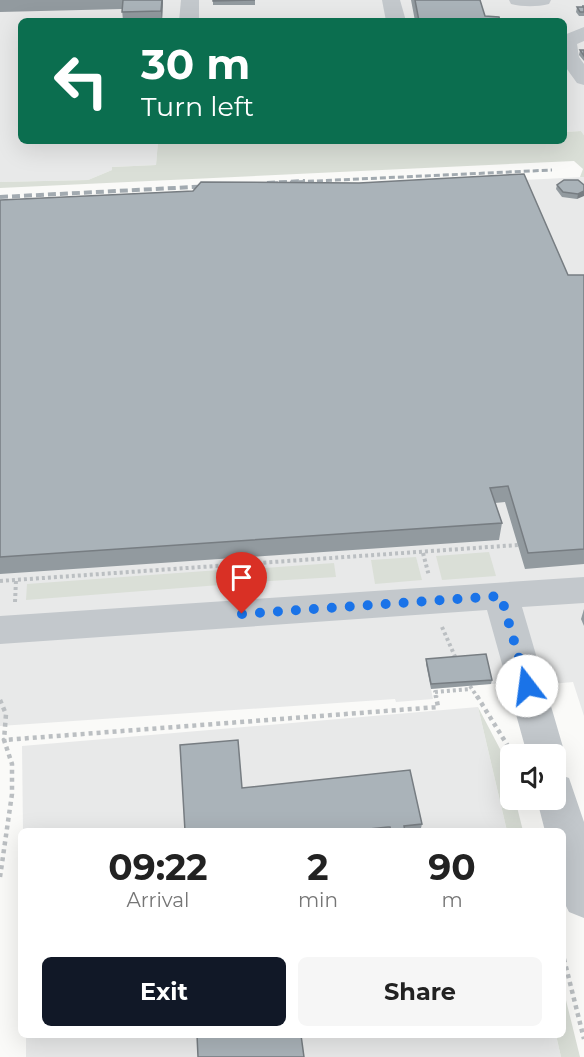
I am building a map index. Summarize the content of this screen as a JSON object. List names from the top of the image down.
{
  "page": {
    "turn": ["30 m", "Turn left"],
    "eta": [
      "09:22",
      "Arrival",
      "2",
      "min",
      "90",
      "m"
    ],
    "buttons": ["Exit", "Share"]
  }
}
